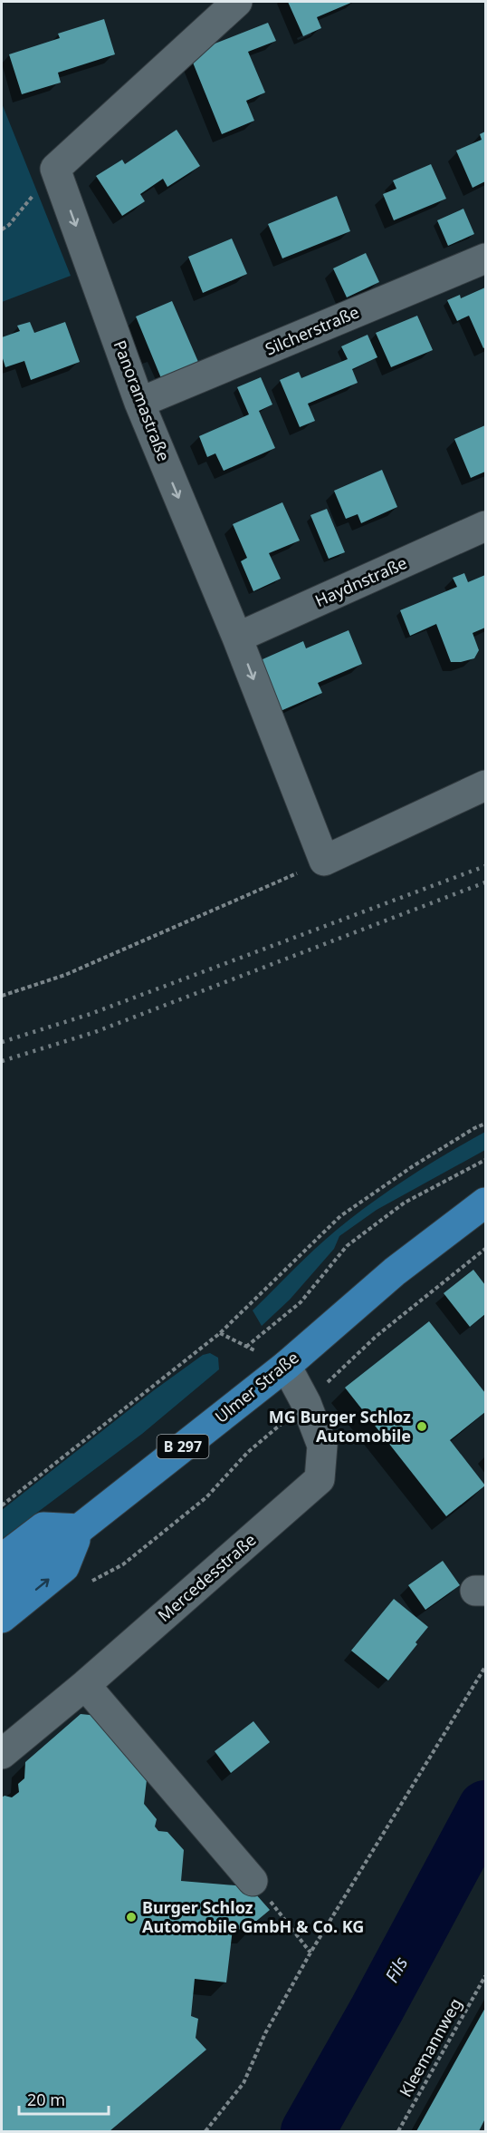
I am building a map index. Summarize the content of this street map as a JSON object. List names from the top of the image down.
{
  "streets": {
    "main road": ["Ulmer Straße", "B 297"],
    "street": [
      "Silcherstraße",
      "Panoramastraße",
      "Haydnstraße",
      "Mercedesstraße"
    ],
    "path": ["Kleemannweg"]
  },
  "crossings": [
    ["Silcherstraße", "Panoramastraße"],
    ["Panoramastraße", "Haydnstraße"],
    ["Ulmer Straße", "B 297"],
    ["Ulmer Straße", "Mercedesstraße"]
  ],
  "one_way": ["Panoramastraße"],
  "water": ["Fils"],
  "places": ["MG Burger Schloz Automobile", "Burger Schloz Automobile GmbH & Co. KG"],
  "scale_bar": "20 m"
}
